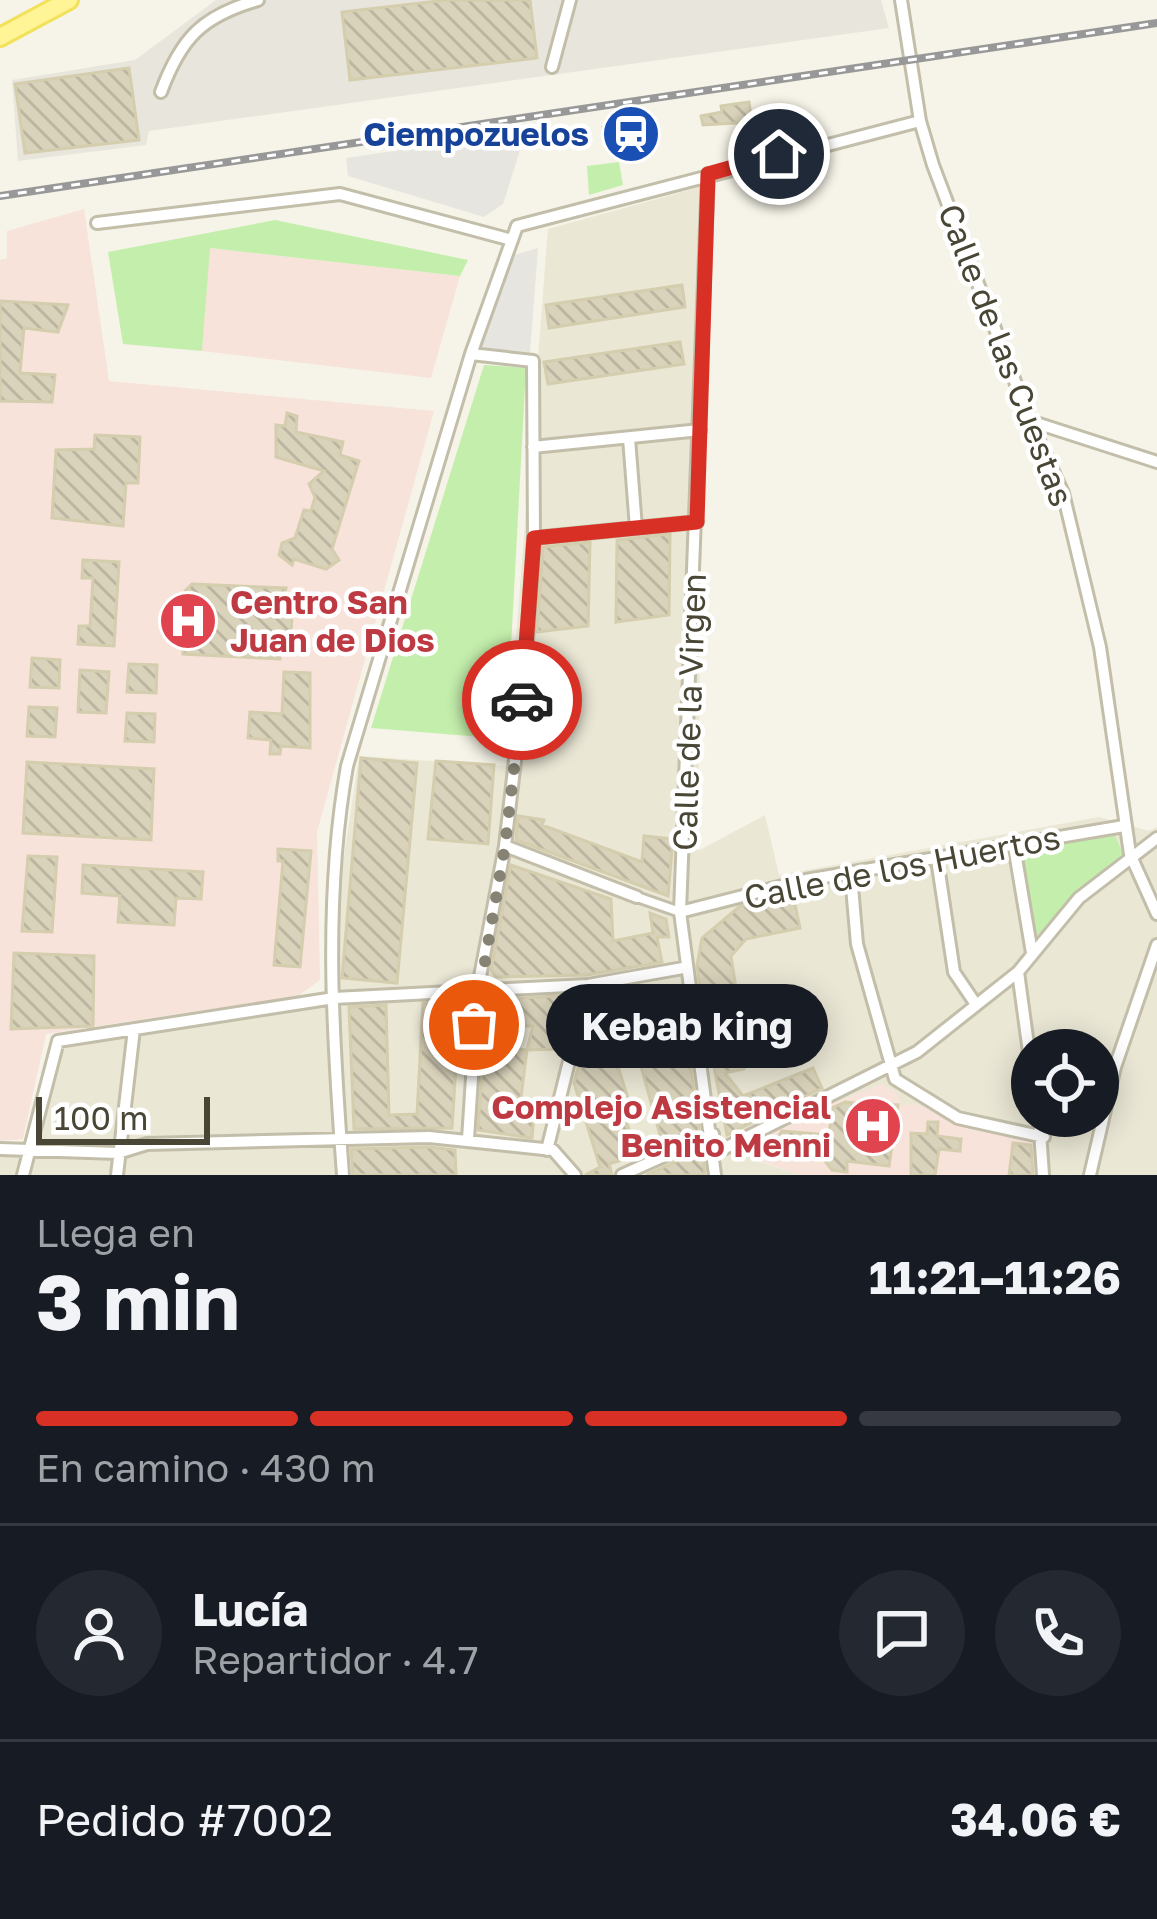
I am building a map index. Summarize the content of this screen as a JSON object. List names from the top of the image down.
{
  "streets": {
    "street": ["Calle de las Cuestas", "Calle de la Virgen", "Calle de los Huertos"]
  },
  "crossings": [
    ["Calle de las Cuestas", "Calle de los Huertos"],
    ["Calle de la Virgen", "Calle de los Huertos"]
  ],
  "places": {
    "station": ["Ciempozuelos"],
    "hospital": ["Centro San Juan de Dios", "Complejo Asistencial Benito Menni"],
    "other": ["Kebab king"]
  },
  "scale_bar": "100 m",
  "page": {
    "bubble": "Kebab king",
    "scale": "100 m",
    "heading": ["3 min", "Llega en", "11:21–11:26"],
    "panel": [
      "Lucía",
      "Repartidor · 4.7",
      "Pedido #7002",
      "34.06 €"
    ],
    "bar": "En camino · 430 m"
  }
}
